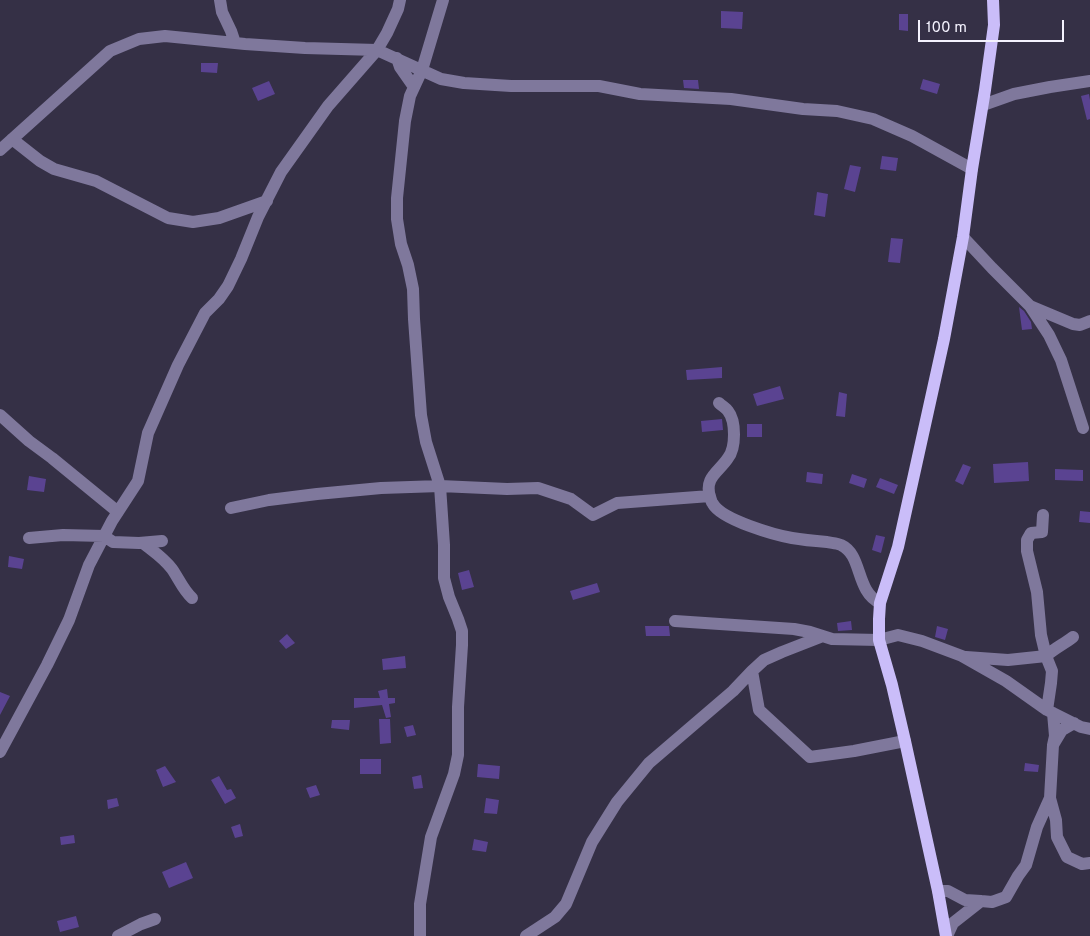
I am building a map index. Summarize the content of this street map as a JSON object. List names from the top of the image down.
{
  "scale_bar": "100 m"
}
